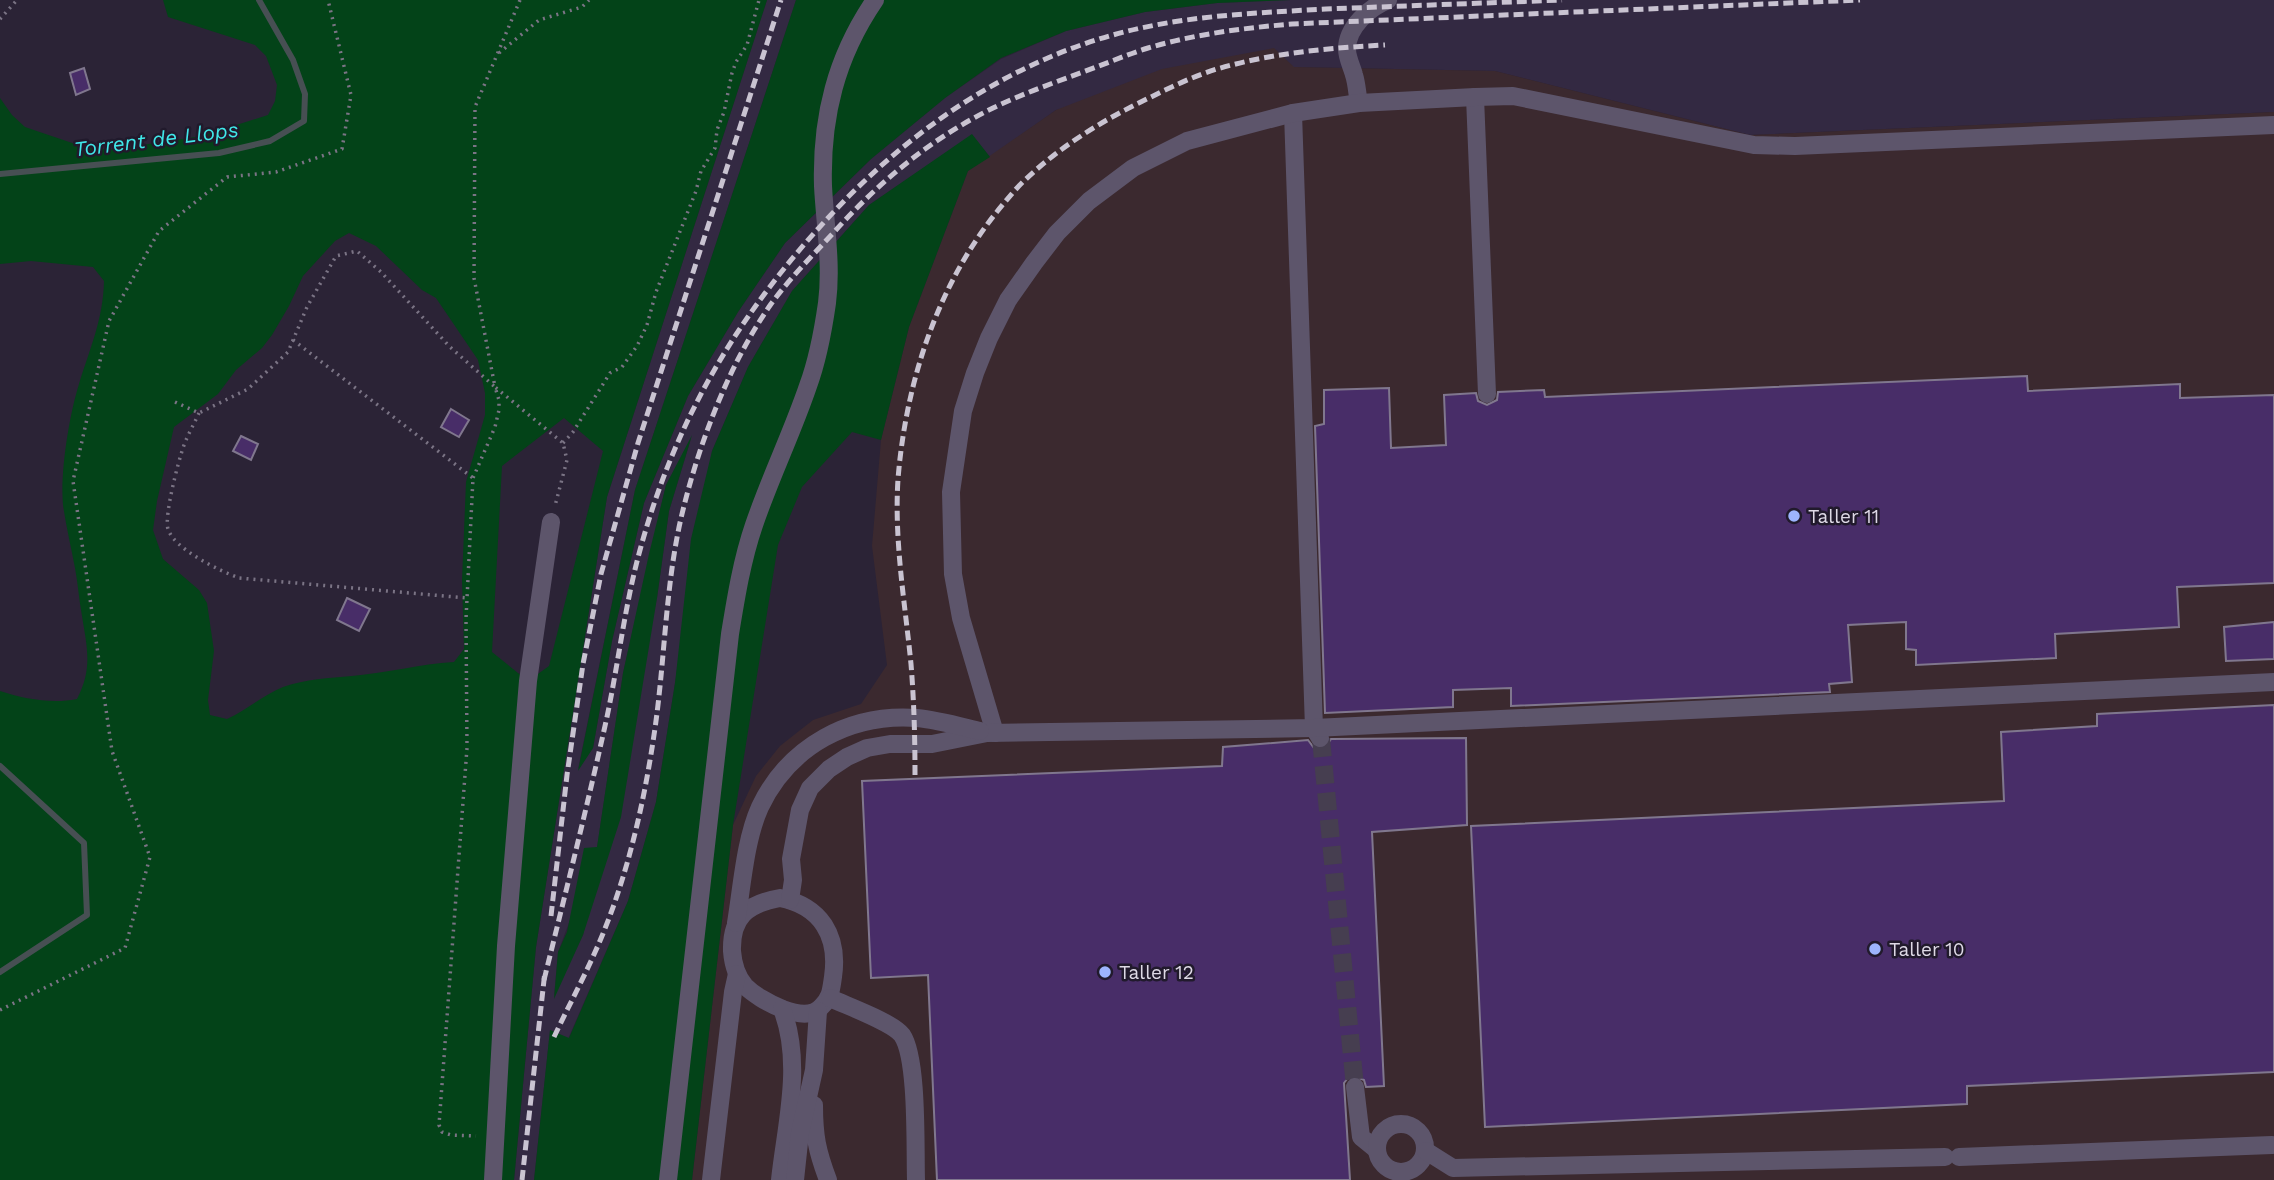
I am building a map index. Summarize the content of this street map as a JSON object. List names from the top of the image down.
{
  "water": ["Torrent de Llops"],
  "places": ["Taller 11", "Taller 10", "Taller 12"]
}
